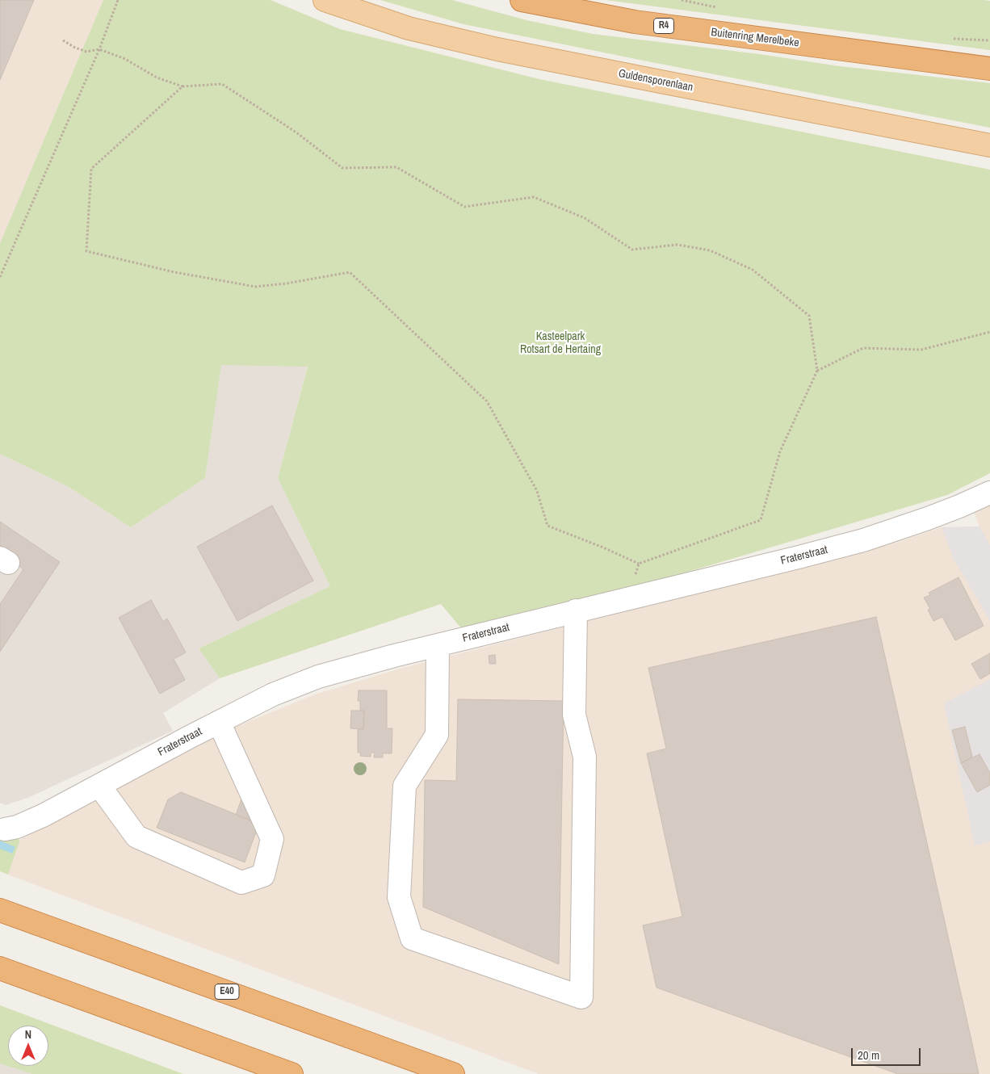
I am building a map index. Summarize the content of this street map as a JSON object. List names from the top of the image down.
{
  "streets": {
    "highway": ["R4", "Buitenring Merelbeke", "E40"],
    "main road": ["Guldensporenlaan"],
    "street": ["Fraterstraat"]
  },
  "parks": ["Kasteelpark Rotsart de Hertaing"],
  "scale_bar": "20 m",
  "north": "top"
}
